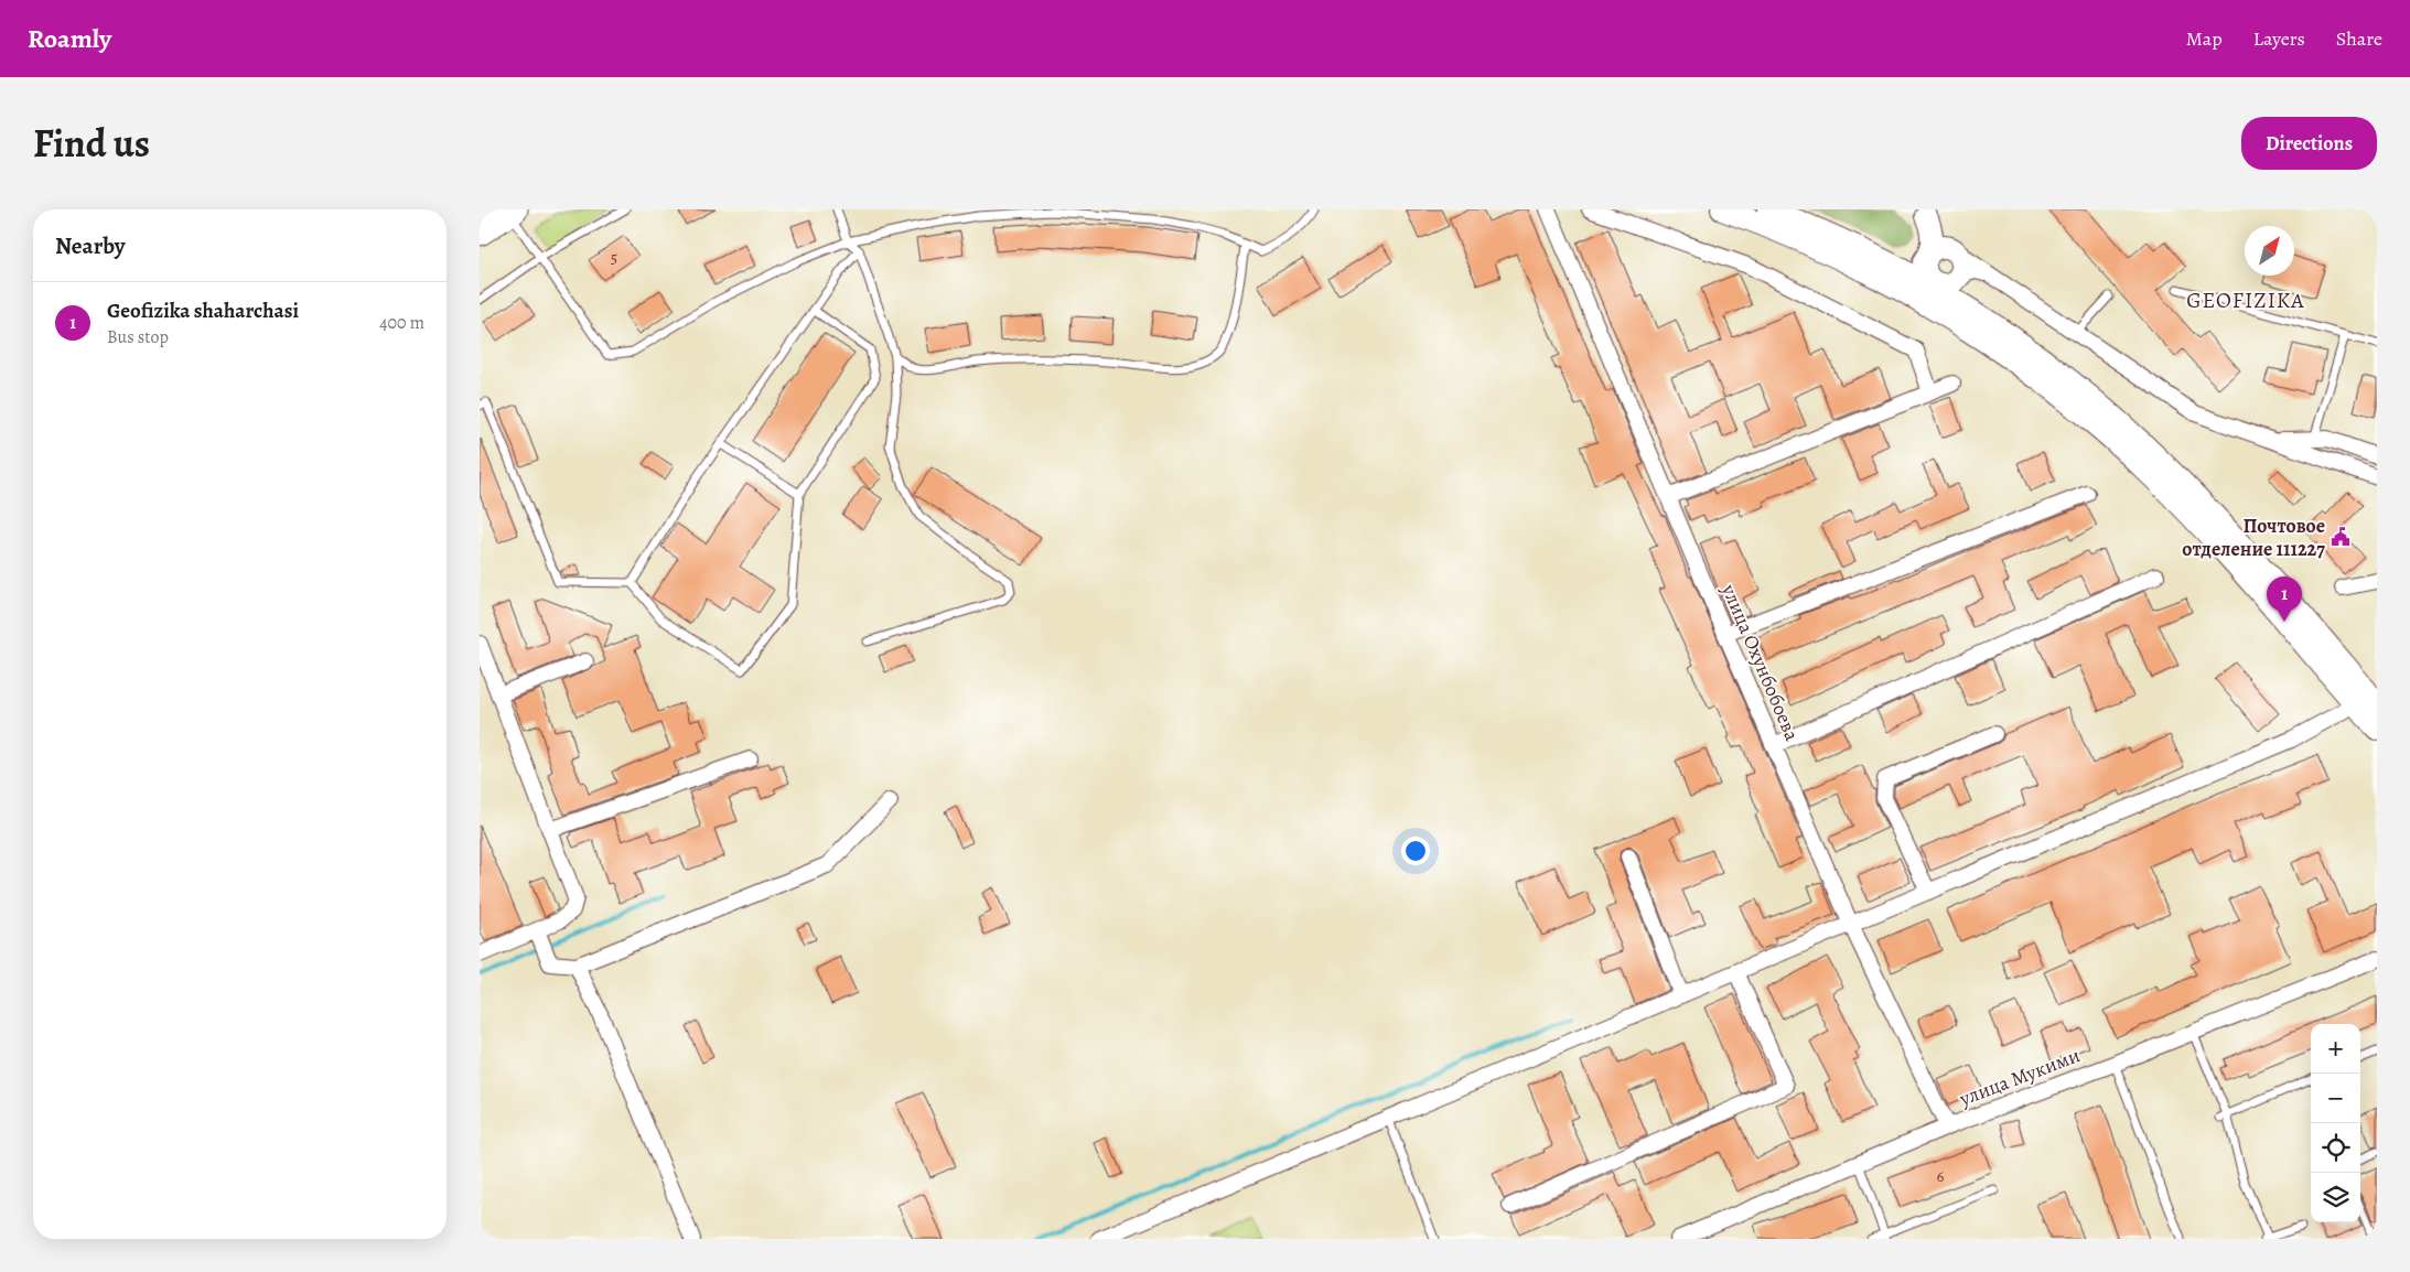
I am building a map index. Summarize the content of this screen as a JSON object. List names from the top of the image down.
{
  "streets": {
    "street": ["улица Охунбобоева", "улица Мукими"]
  },
  "crossings": [
    ["улица Охунбобоева", "улица Мукими"]
  ],
  "districts": ["GEOFIZIKA"],
  "places": {
    "public building": ["Почтовое отделение 111227"]
  },
  "house_numbers": ["5", "6"],
  "north": "top right",
  "page": {
    "header": "Roamly",
    "nav": ["Map", "Layers", "Share"],
    "title": "Find us",
    "buttons": "Directions",
    "heading": "Nearby",
    "list": [
      {
        "mark": "1",
        "name": "Geofizika shaharchasi",
        "note": "Bus stop",
        "value": "400 m"
      }
    ],
    "pins": "1",
    "map_buttons": ["+", "−"]
  }
}
